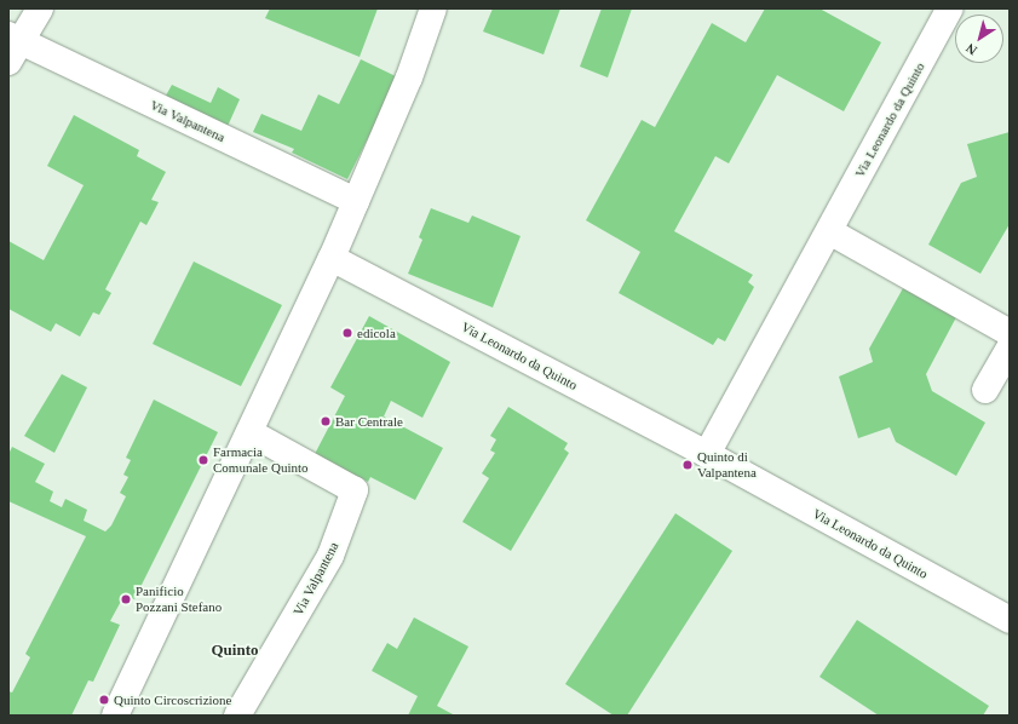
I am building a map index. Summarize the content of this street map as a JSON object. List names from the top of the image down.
{
  "streets": {
    "street": ["Via Leonardo da Quinto", "Via Valpantena"]
  },
  "districts": ["Quinto"],
  "places": [
    "edicola",
    "Bar Centrale",
    "Farmacia Comunale Quinto",
    "Quinto di Valpantena",
    "Panificio Pozzani Stefano",
    "Quinto Circoscrizione"
  ],
  "north": "bottom left"
}
